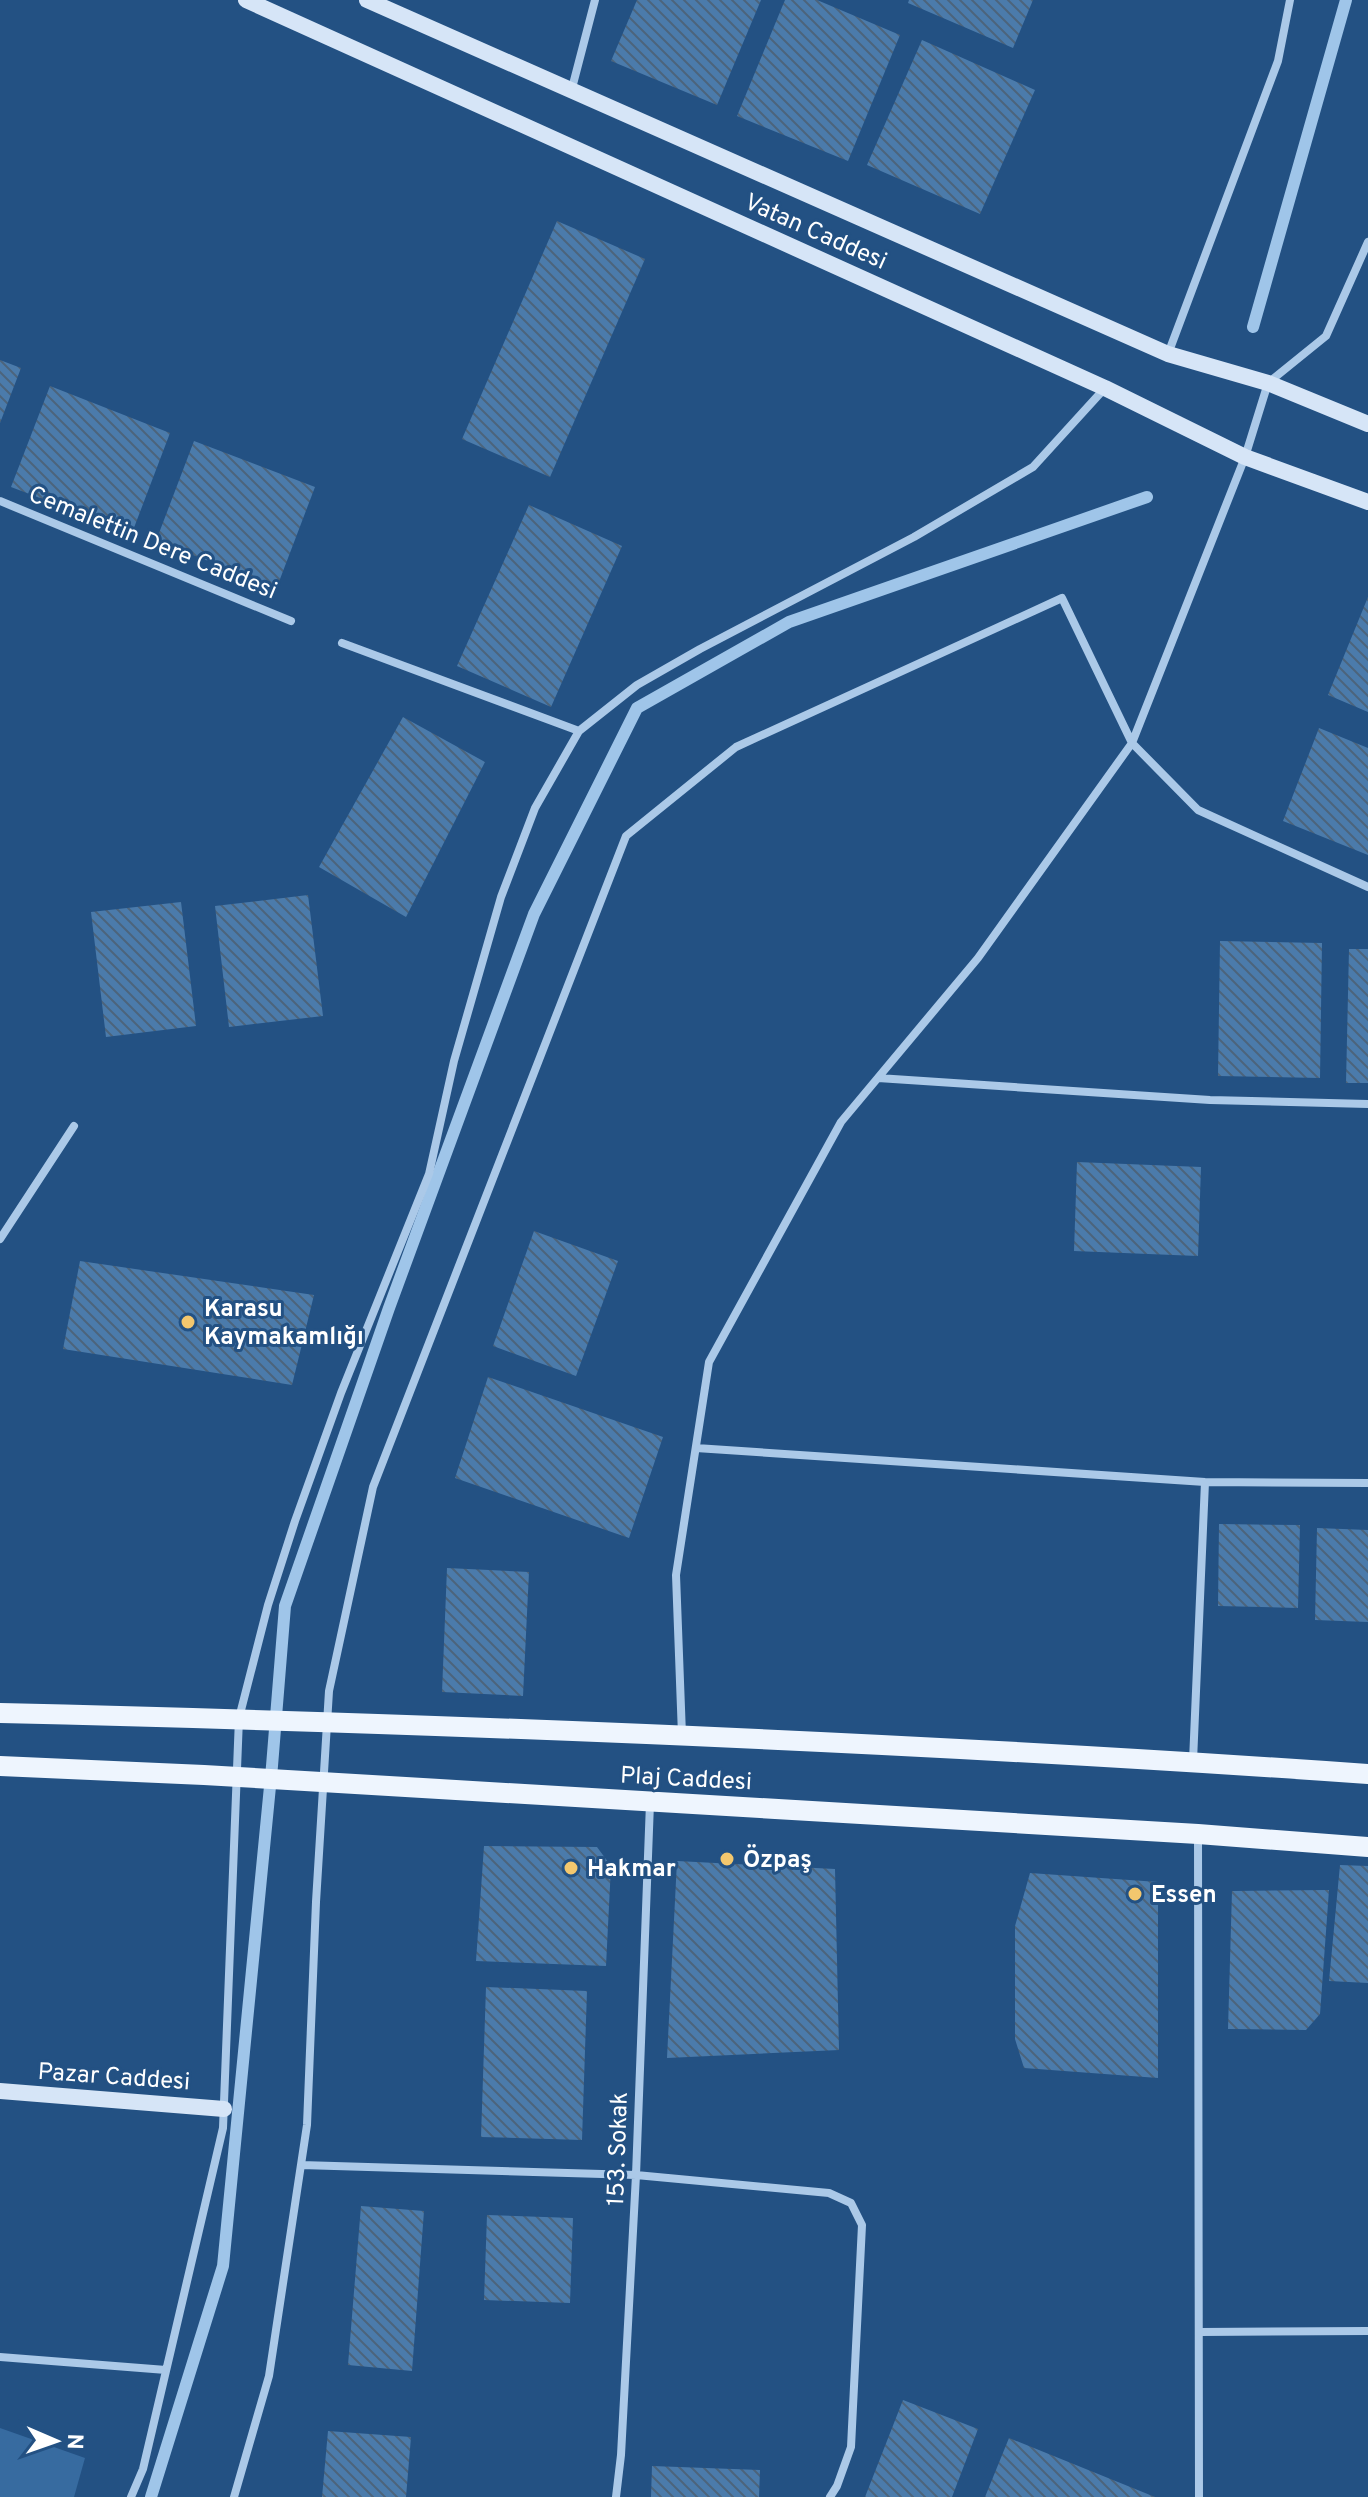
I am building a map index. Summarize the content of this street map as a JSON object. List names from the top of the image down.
{
  "streets": {
    "main road": ["Vatan Caddesi", "Plaj Caddesi", "Pazar Caddesi"],
    "street": ["Cemalettin Dere Caddesi", "153. Sokak"]
  },
  "crossings": [
    ["Plaj Caddesi", "153. Sokak"]
  ],
  "places": [
    "Karasu Kaymakamlığı",
    "Özpaş",
    "Hakmar",
    "Essen"
  ],
  "north": "right"
}
